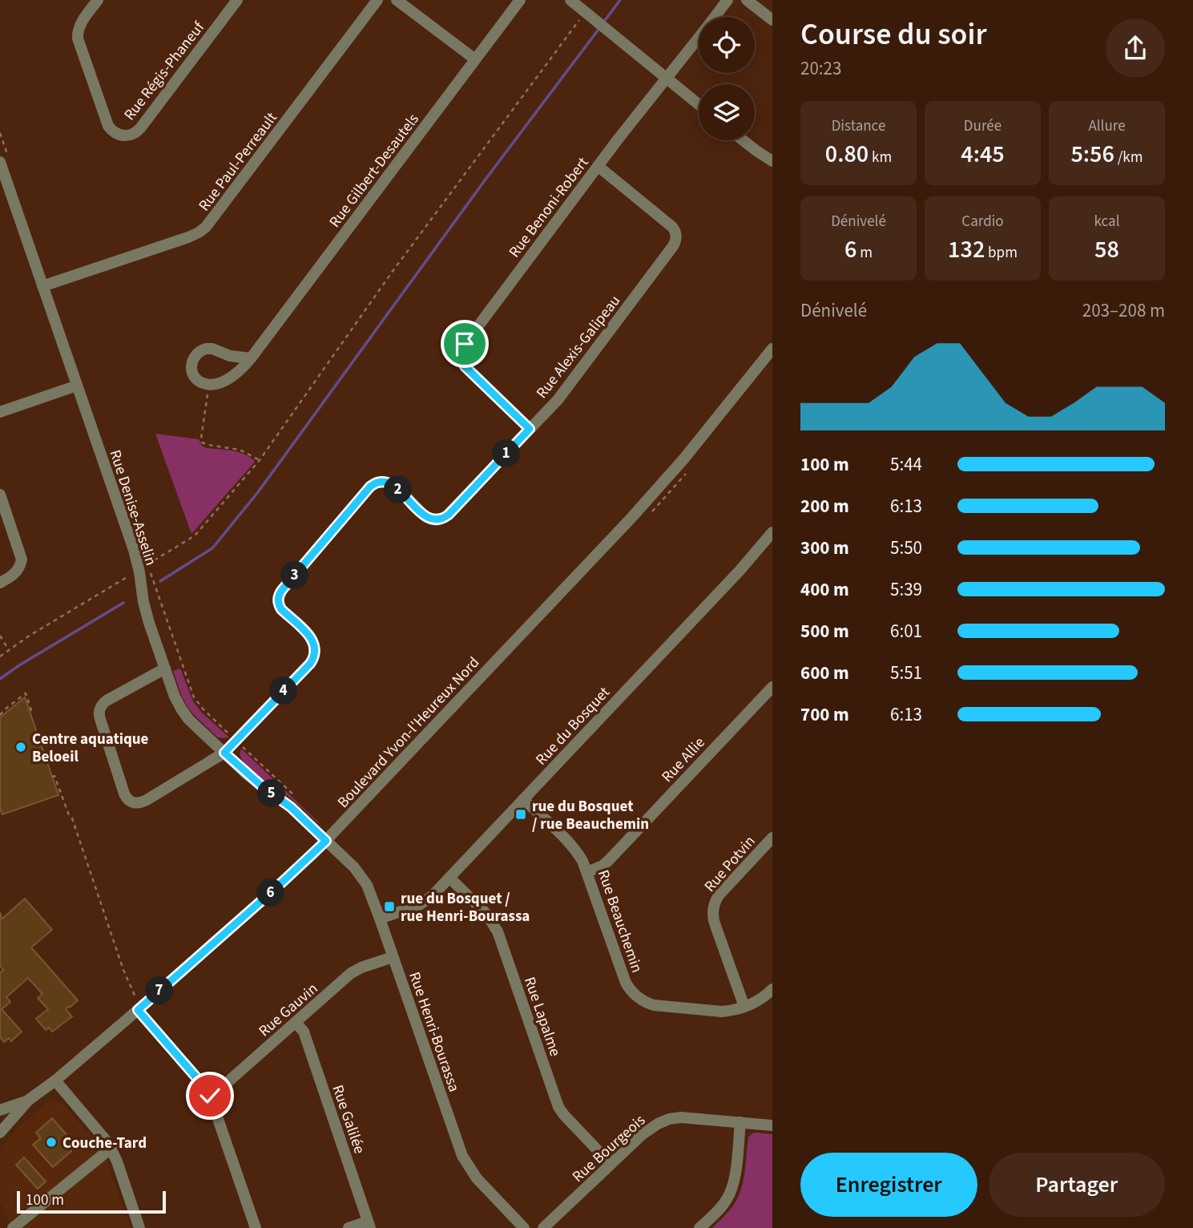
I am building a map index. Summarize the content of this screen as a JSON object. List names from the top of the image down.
{
  "streets": {
    "street": [
      "Rue Régis-Phaneuf",
      "Rue Paul-Perreault",
      "Rue Gilbert-Desautels",
      "Rue Benoni-Robert",
      "Rue Alexis-Galipeau",
      "Rue Denise-Asselin",
      "Rue du Bosquet",
      "Boulevard Yvon-l'Heureux Nord",
      "Rue Allie",
      "Rue Potvin",
      "Rue Beauchemin",
      "Rue Gauvin",
      "Rue Lapalme",
      "Rue Henri-Bourassa",
      "Rue Galilée",
      "Rue Bourgeois"
    ]
  },
  "crossings": [
    ["Rue Paul-Perreault", "Rue Denise-Asselin"],
    ["Rue Benoni-Robert", "Rue Alexis-Galipeau"],
    ["Rue Alexis-Galipeau", "Rue Denise-Asselin"],
    ["Rue Denise-Asselin", "Boulevard Yvon-l'Heureux Nord"],
    ["Rue Denise-Asselin", "Rue Henri-Bourassa"],
    ["Rue du Bosquet", "Rue Beauchemin"],
    ["Rue du Bosquet", "Rue Lapalme"],
    ["Rue du Bosquet", "Rue Henri-Bourassa"],
    ["Boulevard Yvon-l'Heureux Nord", "Rue Henri-Bourassa"],
    ["Rue Allie", "Rue Beauchemin"],
    ["Rue Potvin", "Rue Beauchemin"],
    ["Rue Gauvin", "Rue Henri-Bourassa"],
    ["Rue Gauvin", "Rue Galilée"],
    ["Rue Lapalme", "Rue Bourgeois"]
  ],
  "places": {
    "other": ["Centre aquatique Beloeil", "Couche-Tard"],
    "transit": ["rue du Bosquet / rue Beauchemin", "rue du Bosquet / rue Henri-Bourassa"]
  },
  "scale_bar": "100 m",
  "page": {
    "heading": ["Course du soir", "20:23"],
    "stats": [
      ["Distance", "0.80 km"],
      ["Durée", "4:45"],
      ["Allure", "5:56 /km"],
      ["Dénivelé", "6 m"],
      ["Cardio", "132 bpm"],
      ["kcal", "58"]
    ],
    "chart": ["Dénivelé", "203–208 m"],
    "pins": [
      "1",
      "2",
      "3",
      "4",
      "5",
      "6",
      "7"
    ],
    "list": [
      {
        "name": "100 m",
        "note": "5:44"
      },
      {
        "name": "200 m",
        "note": "6:13"
      },
      {
        "name": "300 m",
        "note": "5:50"
      },
      {
        "name": "400 m",
        "note": "5:39"
      },
      {
        "name": "500 m",
        "note": "6:01"
      },
      {
        "name": "600 m",
        "note": "5:51"
      },
      {
        "name": "700 m",
        "note": "6:13"
      }
    ],
    "buttons": ["Enregistrer", "Partager"],
    "scale": "100 m"
  }
}
